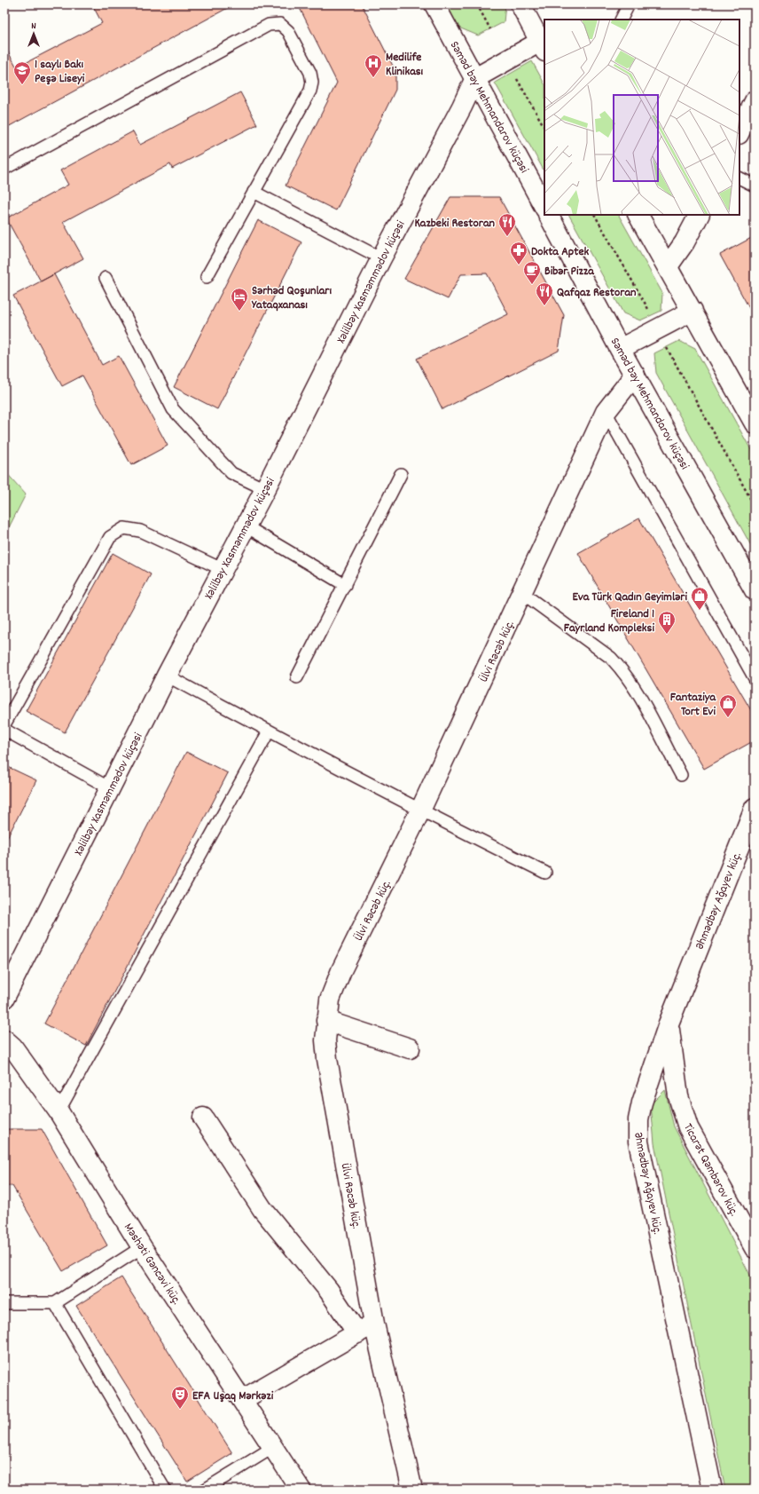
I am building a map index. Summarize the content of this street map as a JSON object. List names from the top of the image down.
{
  "streets": {
    "street": [
      "Səməd bəy Mehmandarov küçəsi",
      "Xəlilbəy Xasməmmədov küçəsi",
      "Ülvi Rəcəb küç.",
      "Əhmədbəy Ağayev küç.",
      "Ticarət Qəmbərov küç.",
      "Məshəti Gəncəvi küç."
    ]
  },
  "crossings": [
    ["Səməd bəy Mehmandarov küçəsi", "Xəlilbəy Xasməmmədov küçəsi"],
    ["Səməd bəy Mehmandarov küçəsi", "Ülvi Rəcəb küç."],
    ["Əhmədbəy Ağayev küç.", "Ticarət Qəmbərov küç."]
  ],
  "places": {
    "hospital": ["Medilife Klinikası"],
    "school or university": ["1 saylı Bakı Peşə Liseyi"],
    "restaurant": ["Kazbeki Restoran", "Qafqaz Restoran"],
    "pharmacy": ["Dokta Aptek"],
    "cafe": ["Bibər Pizza"],
    "hotel": ["Sərhəd Qoşunları Yataqxanası"],
    "shop": ["Eva Türk Qadın Geyimləri", "Fantaziya Tort Evi"],
    "building": ["Fireland 1 Fayrland Kompleksi"],
    "theatre": ["EFA Uşaq Mərkəzi"]
  },
  "north": "top"
}
